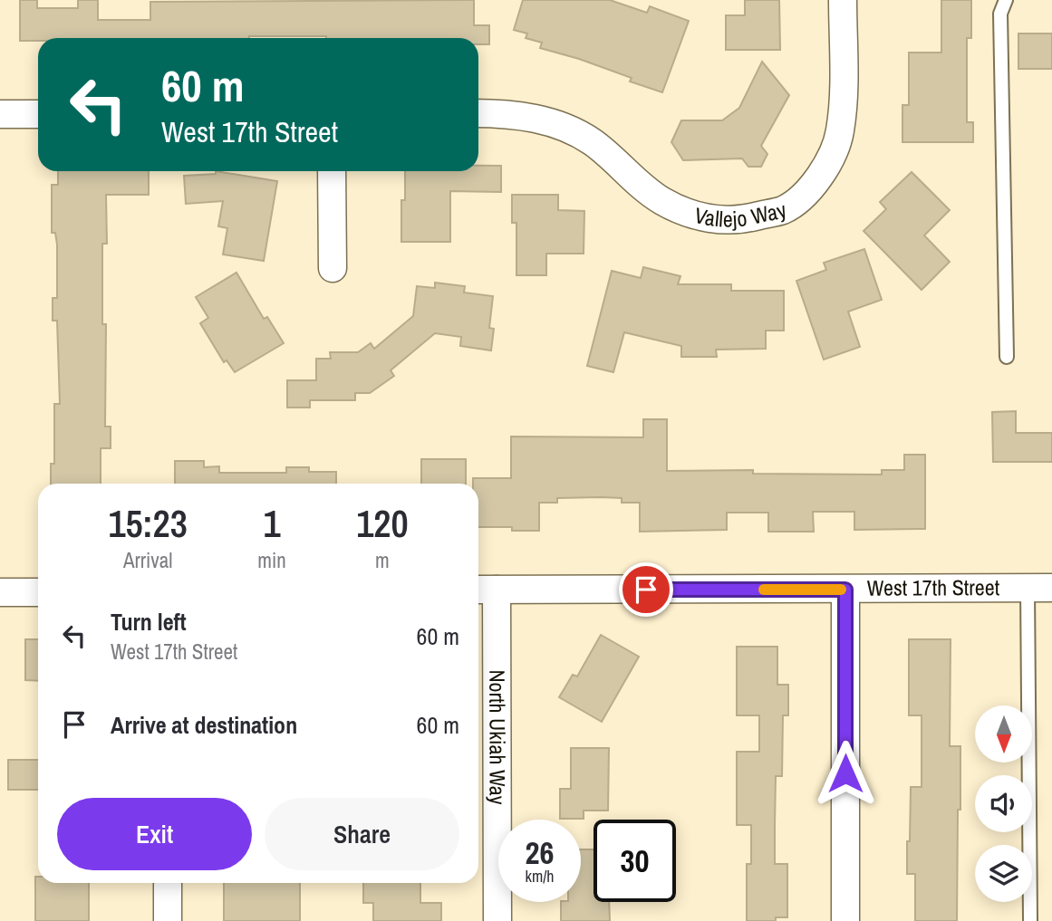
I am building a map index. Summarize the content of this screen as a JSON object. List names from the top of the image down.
{
  "streets": {
    "street": ["Vallejo Way", "West 17th Street", "North Ukiah Way"]
  },
  "crossings": [
    ["West 17th Street", "North Ukiah Way"]
  ],
  "north": "bottom",
  "page": {
    "turn": ["60 m", "West 17th Street"],
    "eta": [
      "15:23",
      "Arrival",
      "1",
      "min",
      "120",
      "m"
    ],
    "list": [
      {
        "name": "Turn left",
        "note": "West 17th Street",
        "value": "60 m"
      },
      {
        "name": "Arrive at destination",
        "value": "60 m"
      }
    ],
    "buttons": ["Exit", "Share"],
    "speed": "26 km/h",
    "limit": "30"
  }
}
